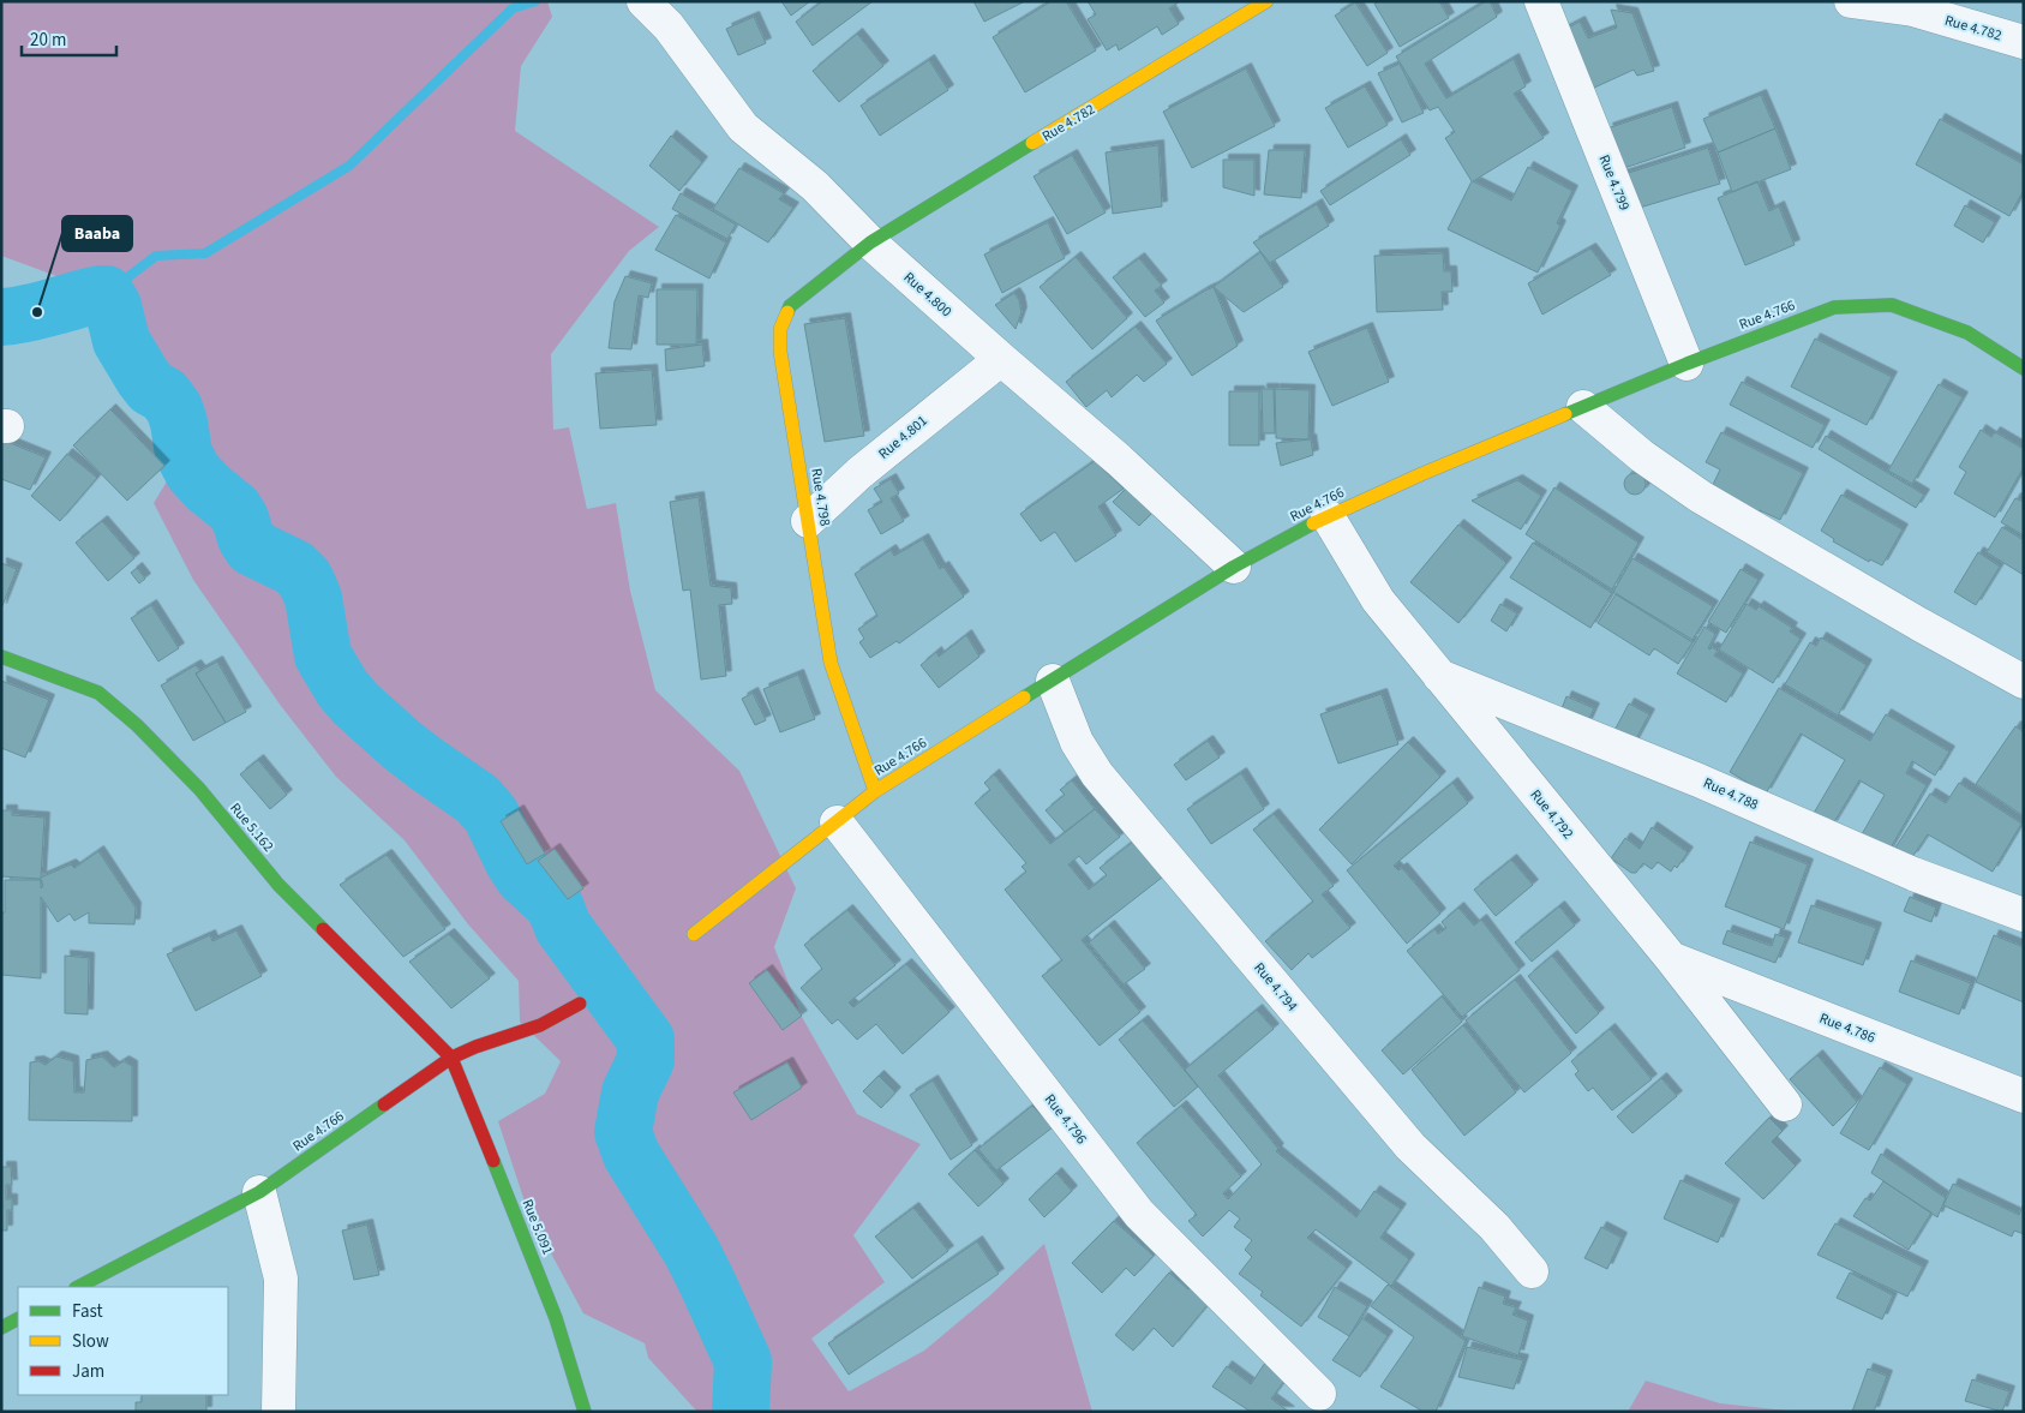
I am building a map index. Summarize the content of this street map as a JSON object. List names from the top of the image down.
{
  "streets": {
    "street": [
      "Rue 4.782",
      "Rue 4.799",
      "Rue 4.800",
      "Rue 4.766",
      "Rue 4.801",
      "Rue 4.798",
      "Rue 4.788",
      "Rue 4.792",
      "Rue 5.162",
      "Rue 4.794",
      "Rue 4.786",
      "Rue 4.796",
      "Rue 5.091"
    ]
  },
  "crossings": [
    ["Rue 4.782", "Rue 4.800"],
    ["Rue 4.782", "Rue 4.798"],
    ["Rue 4.799", "Rue 4.766"],
    ["Rue 4.800", "Rue 4.766"],
    ["Rue 4.800", "Rue 4.801"],
    ["Rue 4.800", "Rue 4.798"],
    ["Rue 4.766", "Rue 4.798"],
    ["Rue 4.766", "Rue 4.792"],
    ["Rue 4.766", "Rue 5.162"],
    ["Rue 4.766", "Rue 4.794"],
    ["Rue 4.766", "Rue 4.796"],
    ["Rue 4.766", "Rue 5.091"],
    ["Rue 4.801", "Rue 4.798"],
    ["Rue 4.788", "Rue 4.792"],
    ["Rue 4.792", "Rue 4.786"],
    ["Rue 5.162", "Rue 5.091"]
  ],
  "places": ["Baaba"],
  "legend": ["Fast", "Slow", "Jam"],
  "scale_bar": "20 m"
}
